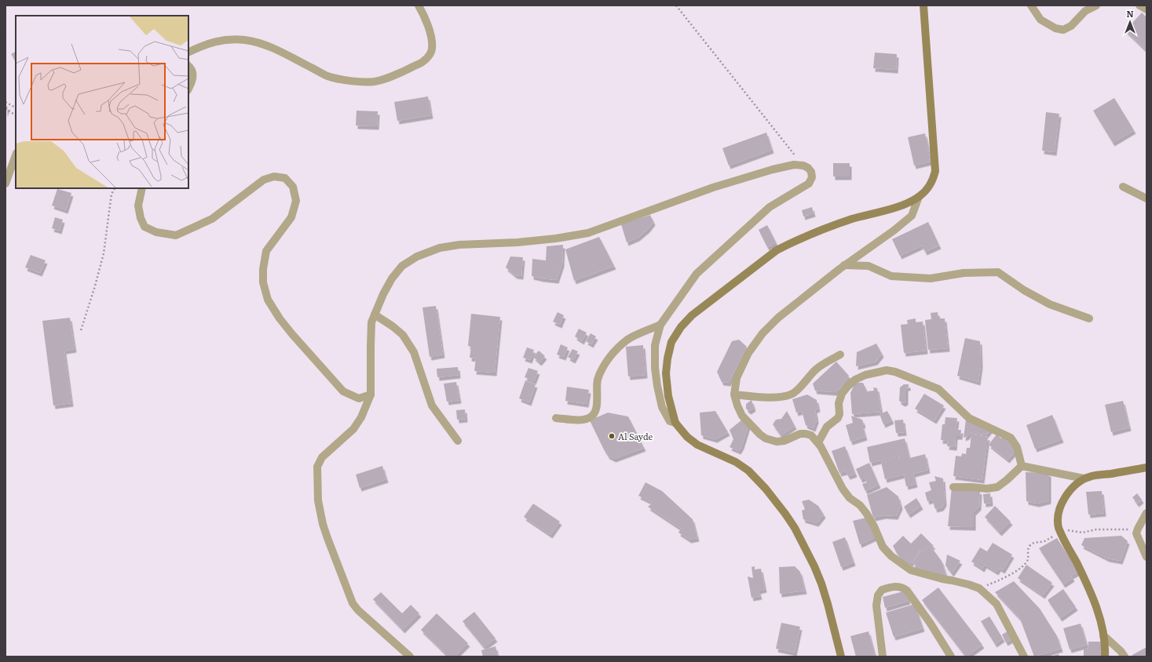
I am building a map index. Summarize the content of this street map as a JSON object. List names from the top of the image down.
{
  "places": ["Al Sayde"],
  "north": "top"
}
